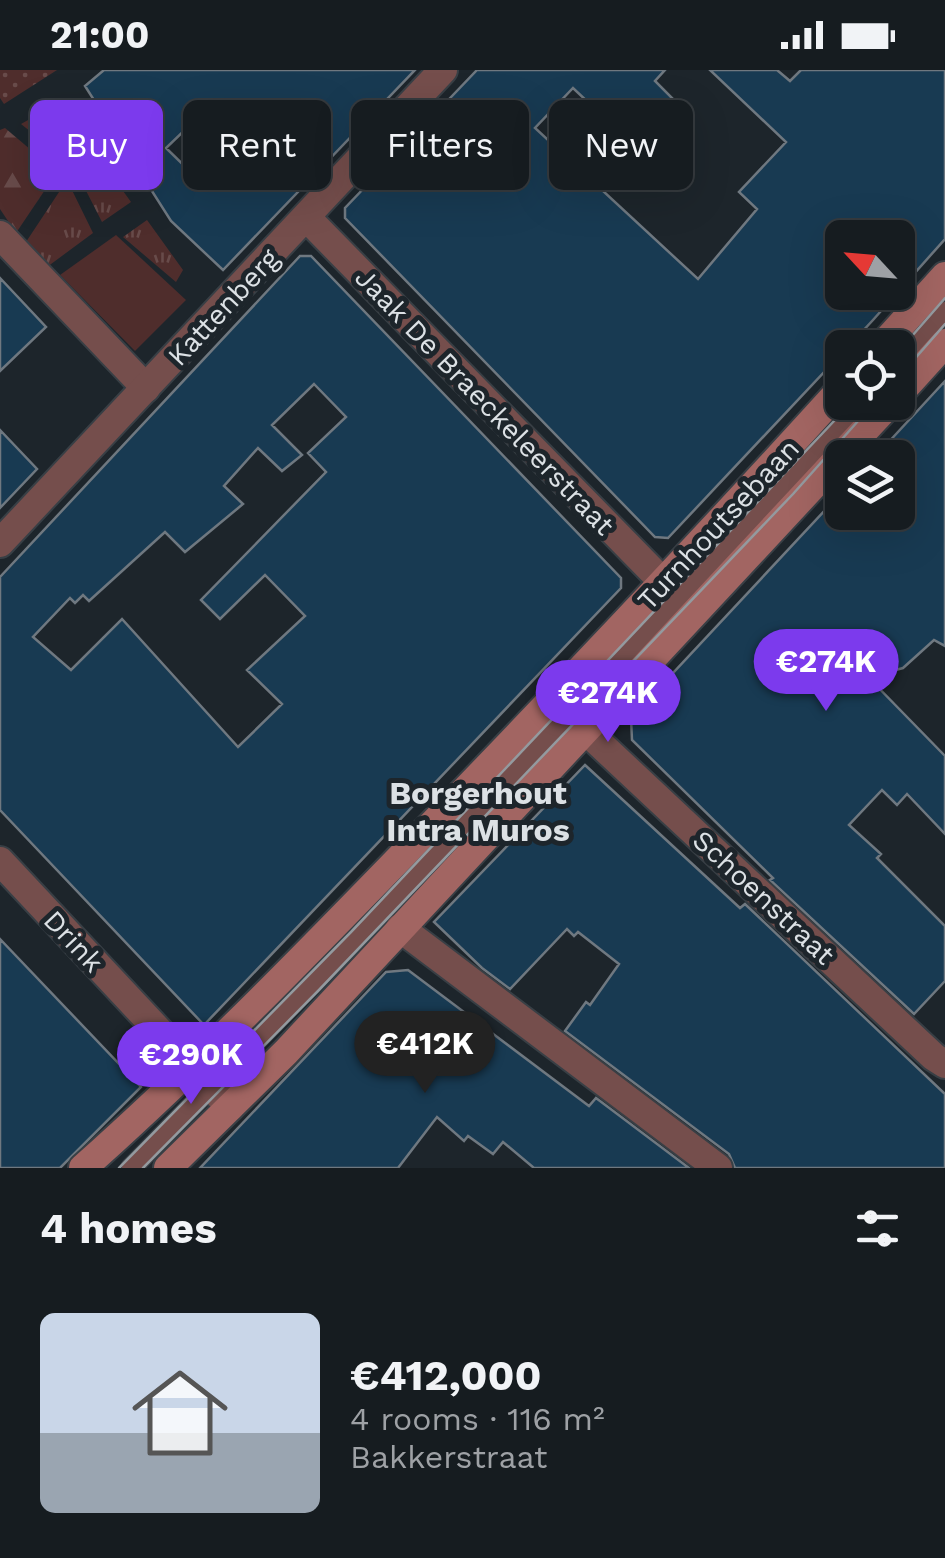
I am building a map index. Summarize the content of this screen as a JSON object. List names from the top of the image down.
{
  "streets": {
    "main road": ["Turnhoutsebaan"],
    "street": [
      "Kattenberg",
      "Jaak De Braeckeleerstraat",
      "Schoenstraat",
      "Drink"
    ]
  },
  "crossings": [
    ["Kattenberg", "Jaak De Braeckeleerstraat"],
    ["Jaak De Braeckeleerstraat", "Turnhoutsebaan"],
    ["Turnhoutsebaan", "Schoenstraat"],
    ["Turnhoutsebaan", "Drink"]
  ],
  "districts": ["Borgerhout Intra Muros"],
  "north": "top left",
  "page": {
    "status": "21:00",
    "chip": [
      "Buy",
      "Rent",
      "Filters",
      "New"
    ],
    "price": [
      "€274K",
      "€274K",
      "€412K",
      "€290K"
    ],
    "heading": "4 homes",
    "list": [
      {
        "name": "€412,000",
        "note": "4 rooms · 116 m² · Bakkerstraat"
      }
    ]
  }
}
